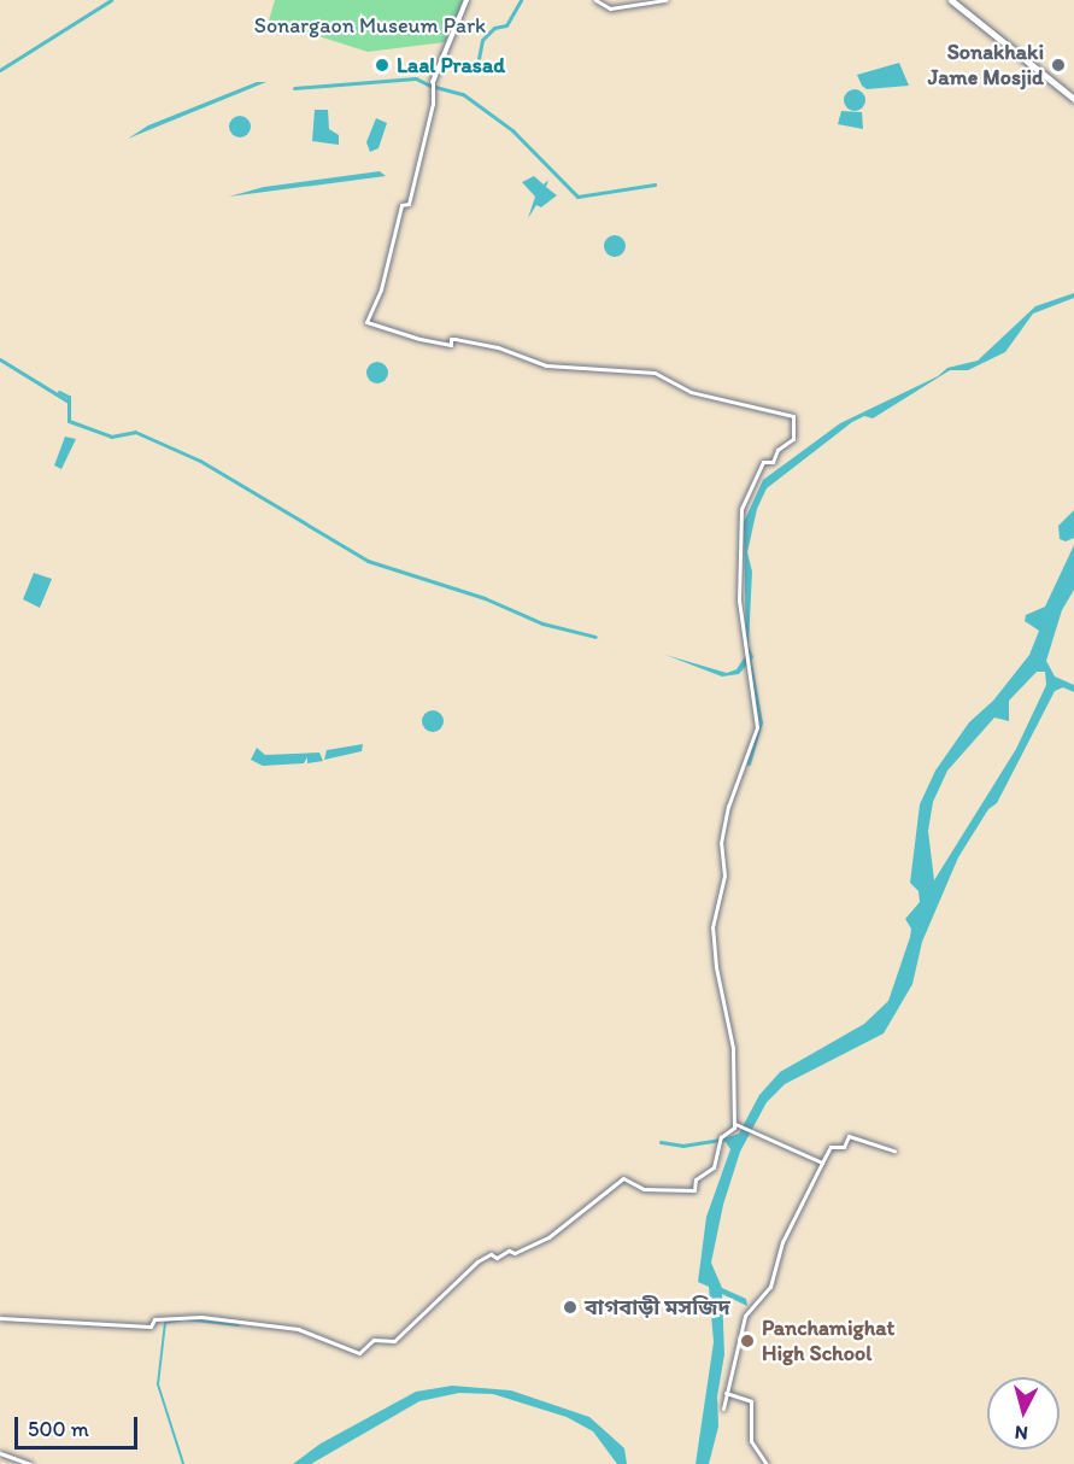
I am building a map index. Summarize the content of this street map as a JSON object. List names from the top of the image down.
{
  "parks": ["Sonargaon Museum Park"],
  "places": [
    "Laal Prasad",
    "Sonakhaki Jame Mosjid",
    "বাগবাড়ী মসজিদ",
    "Panchamighat High School"
  ],
  "scale_bar": "500 m",
  "north": "bottom"
}
